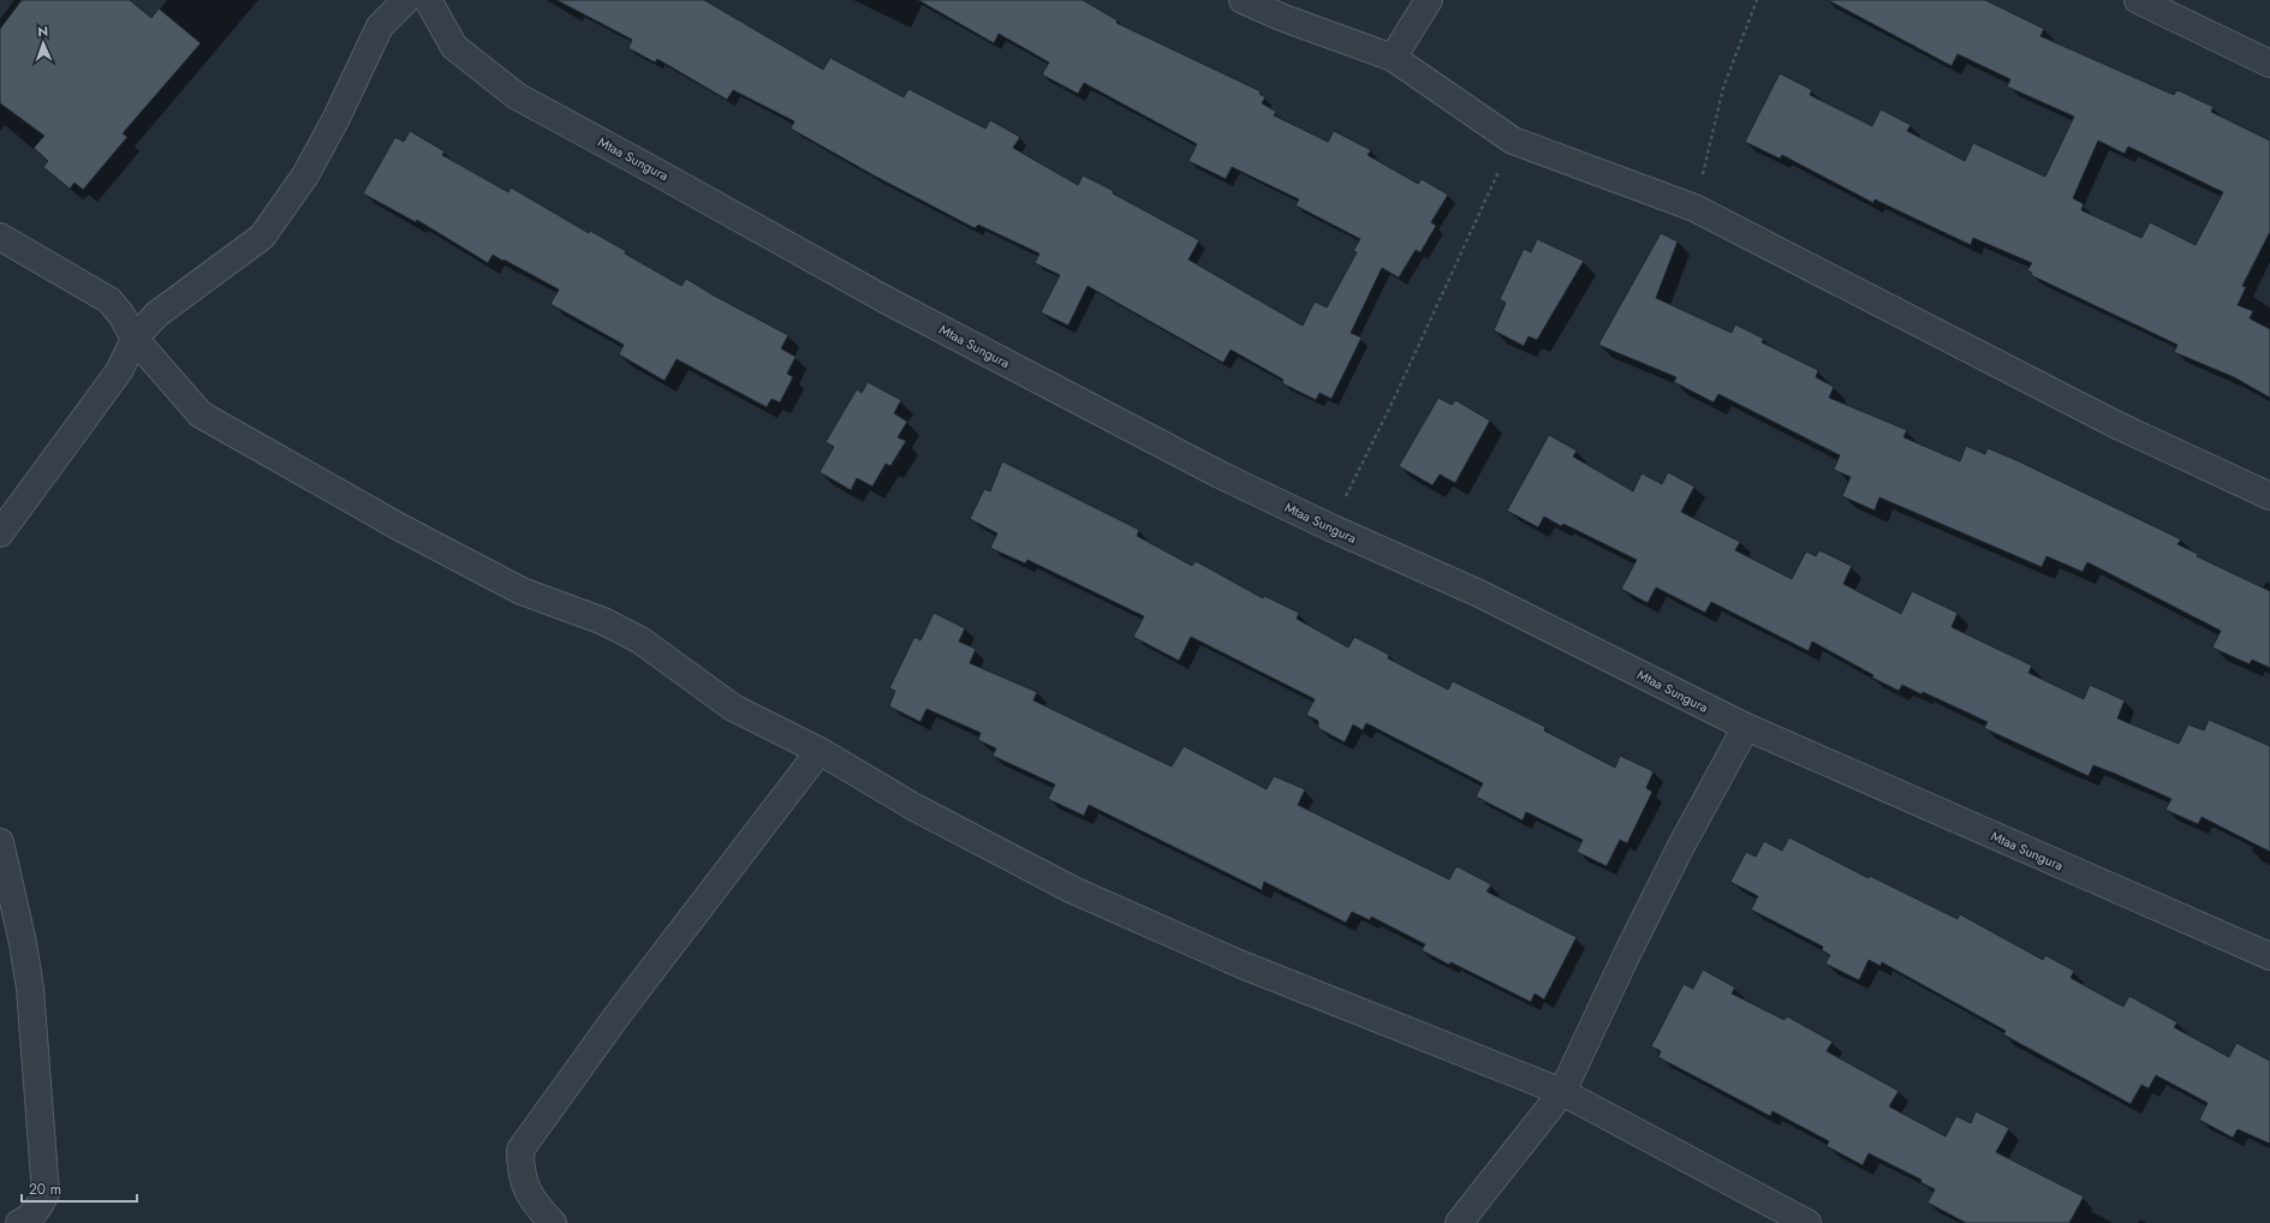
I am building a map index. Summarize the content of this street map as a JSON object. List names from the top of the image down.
{
  "streets": {
    "street": ["Mtaa Sungura"]
  },
  "scale_bar": "20 m",
  "north": "top"
}
